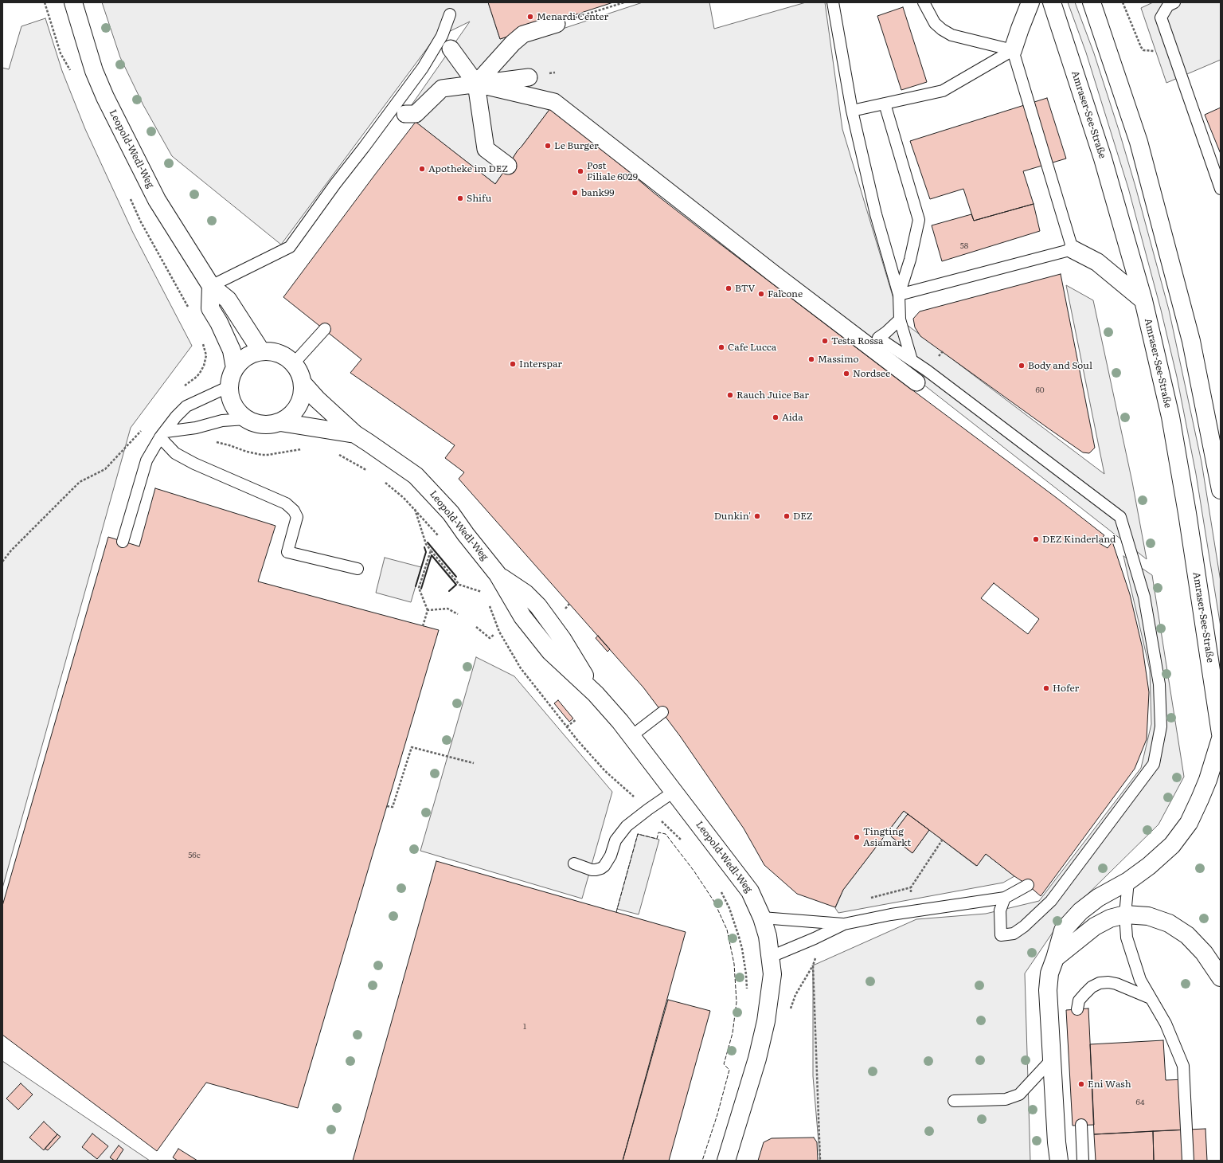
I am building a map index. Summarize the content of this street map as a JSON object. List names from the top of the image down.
{
  "streets": {
    "main road": ["Amraser-See-Straße", "Leopold-Wedl-Weg"]
  },
  "places": [
    "Menardi Center",
    "Le Burger",
    "Apotheke im DEZ",
    "Post Filiale 6029",
    "bank99",
    "Shifu",
    "BTV",
    "Falcone",
    "Testa Rossa",
    "Cafe Lucca",
    "Massimo",
    "Interspar",
    "Body and Soul",
    "Nordsee",
    "Rauch Juice Bar",
    "Aida",
    "Dunkin'",
    "DEZ",
    "DEZ Kinderland",
    "Hofer",
    "Tingting Asiamarkt",
    "Eni Wash"
  ],
  "house_numbers": [
    "58",
    "60",
    "56c",
    "1",
    "64"
  ]
}
